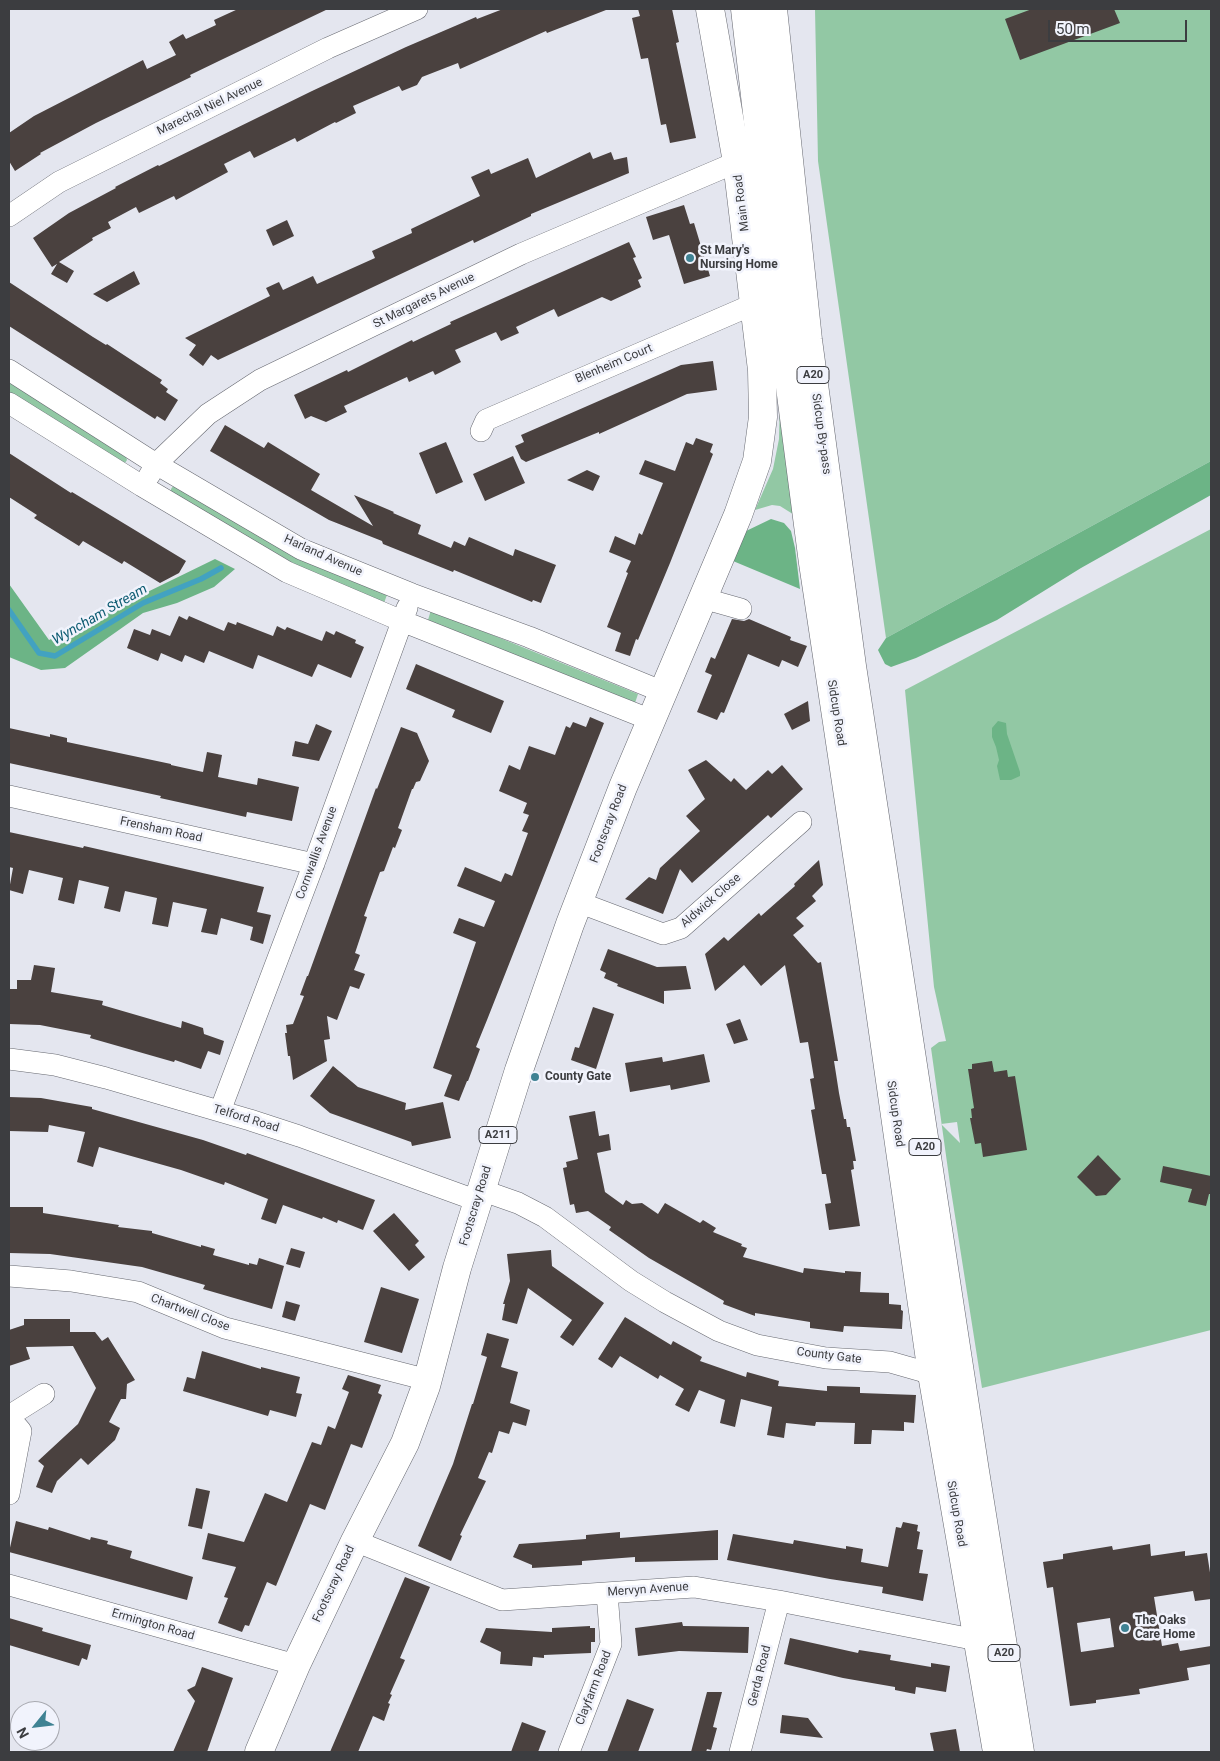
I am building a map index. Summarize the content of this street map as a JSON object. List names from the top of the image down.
{
  "streets": {
    "main road": [
      "Main Road",
      "A20",
      "Sidcup By-pass",
      "Sidcup Road",
      "Footscray Road",
      "A211"
    ],
    "street": [
      "Marechal Niel Avenue",
      "St Margarets Avenue",
      "Blenheim Court",
      "Harland Avenue",
      "Frensham Road",
      "Cornwallis Avenue",
      "Aldwick Close",
      "Telford Road",
      "Chartwell Close",
      "County Gate",
      "Mervyn Avenue",
      "Ermington Road",
      "Gerda Road",
      "Clayfarm Road"
    ]
  },
  "crossings": [
    ["Main Road", "St Margarets Avenue"],
    ["Main Road", "Blenheim Court"],
    ["Main Road", "Footscray Road"],
    ["St Margarets Avenue", "Harland Avenue"],
    ["Sidcup By-pass", "Sidcup Road"],
    ["Harland Avenue", "Footscray Road"],
    ["Harland Avenue", "Cornwallis Avenue"],
    ["Sidcup Road", "County Gate"],
    ["Sidcup Road", "Mervyn Avenue"],
    ["Footscray Road", "Aldwick Close"],
    ["Footscray Road", "Telford Road"],
    ["Footscray Road", "Chartwell Close"],
    ["Footscray Road", "County Gate"],
    ["Footscray Road", "Mervyn Avenue"],
    ["Footscray Road", "Ermington Road"],
    ["Frensham Road", "Cornwallis Avenue"],
    ["Cornwallis Avenue", "Telford Road"],
    ["Telford Road", "County Gate"],
    ["Mervyn Avenue", "Gerda Road"],
    ["Mervyn Avenue", "Clayfarm Road"]
  ],
  "water": ["Wyncham Stream"],
  "places": ["St Mary's Nursing Home", "County Gate", "The Oaks Care Home"],
  "scale_bar": "50 m",
  "north": "bottom left"
}
